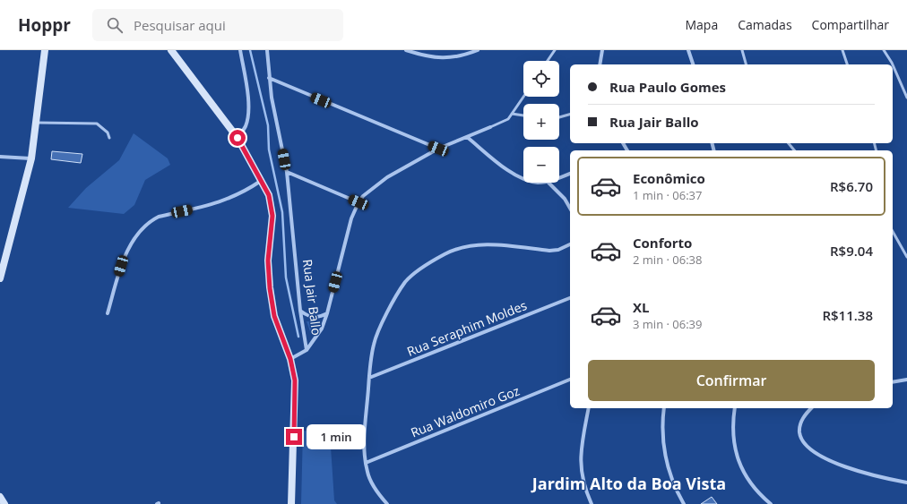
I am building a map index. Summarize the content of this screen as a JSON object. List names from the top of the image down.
{
  "streets": {
    "street": ["Rua Jair Ballo", "Rua Seraphim Moldes", "Rua Waldomiro Goz"]
  },
  "districts": ["Jardim Alto da Boa Vista"],
  "page": {
    "header": "Hoppr",
    "search": "Pesquisar aqui",
    "nav": ["Mapa", "Camadas", "Compartilhar"],
    "map_buttons": ["+", "−"],
    "banner": ["Rua Paulo Gomes", "Rua Jair Ballo"],
    "list": [
      {
        "name": "Econômico",
        "note": "1 min · 06:37",
        "value": "R$6.70"
      },
      {
        "name": "Conforto",
        "note": "2 min · 06:38",
        "value": "R$9.04"
      },
      {
        "name": "XL",
        "note": "3 min · 06:39",
        "value": "R$11.38"
      }
    ],
    "buttons": "Confirmar",
    "bubble": "1 min"
  }
}
